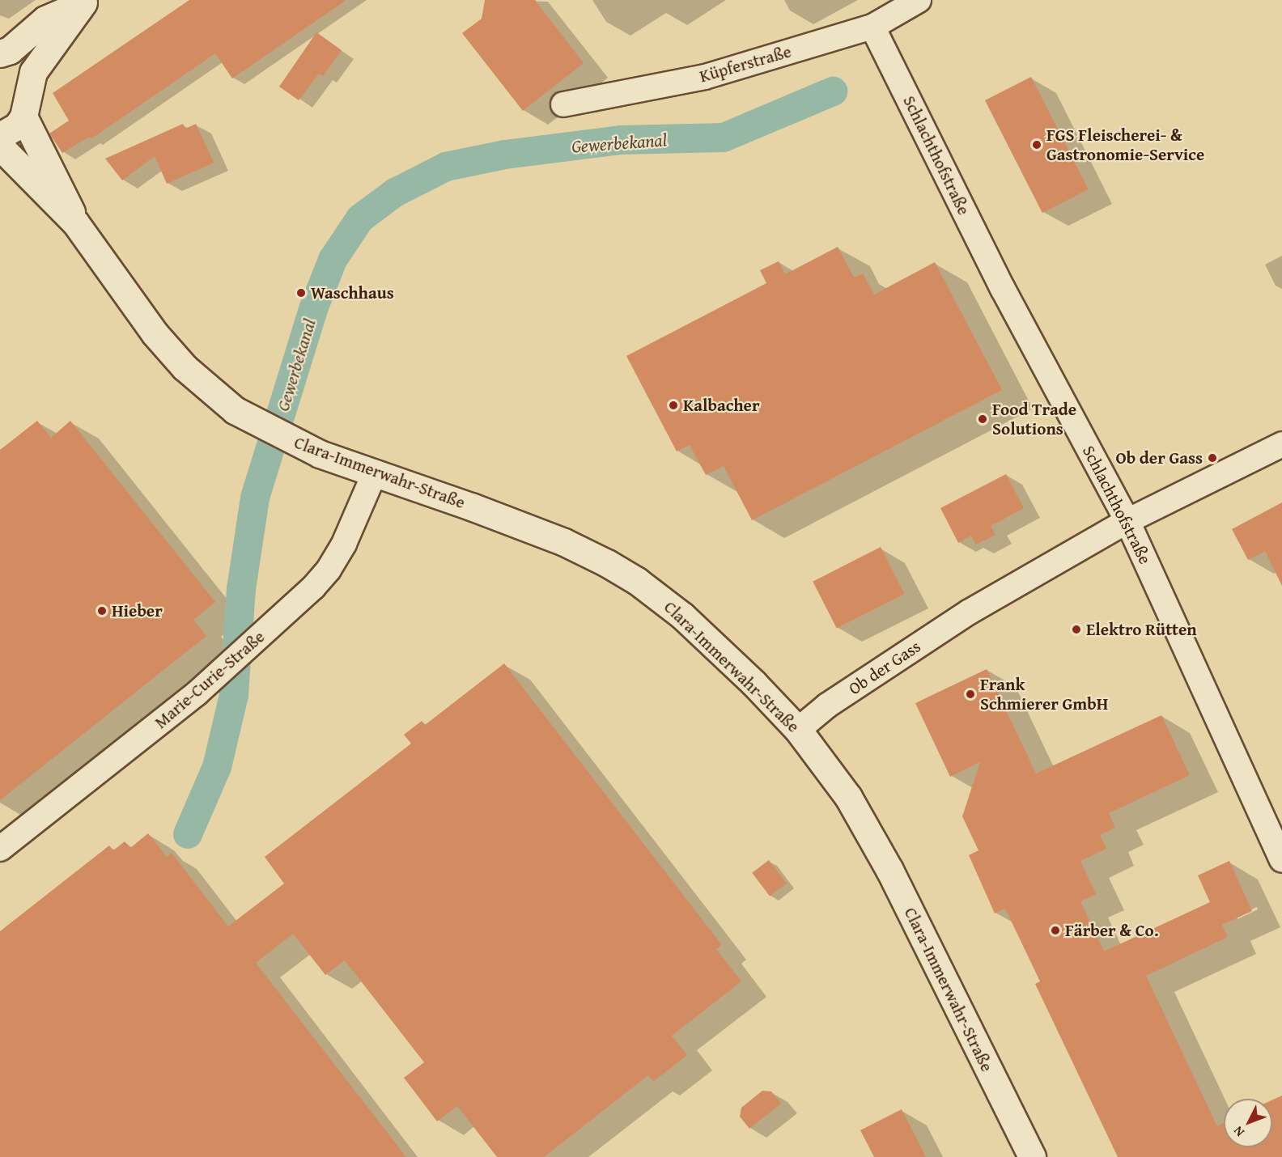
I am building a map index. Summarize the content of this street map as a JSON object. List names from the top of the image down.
{
  "streets": {
    "street": [
      "Küpferstraße",
      "Schlachthofstraße",
      "Clara-Immerwahr-Straße",
      "Ob der Gass",
      "Marie-Curie-Straße"
    ]
  },
  "crossings": [
    ["Küpferstraße", "Schlachthofstraße"],
    ["Schlachthofstraße", "Ob der Gass"],
    ["Clara-Immerwahr-Straße", "Ob der Gass"],
    ["Clara-Immerwahr-Straße", "Marie-Curie-Straße"]
  ],
  "water": ["Gewerbekanal"],
  "places": [
    "FGS Fleischerei- & Gastronomie-Service",
    "Waschhaus",
    "Kalbacher",
    "Food Trade Solutions",
    "Ob der Gass",
    "Hieber",
    "Elektro Rütten",
    "Frank Schmierer GmbH",
    "Färber & Co."
  ],
  "north": "bottom left"
}
